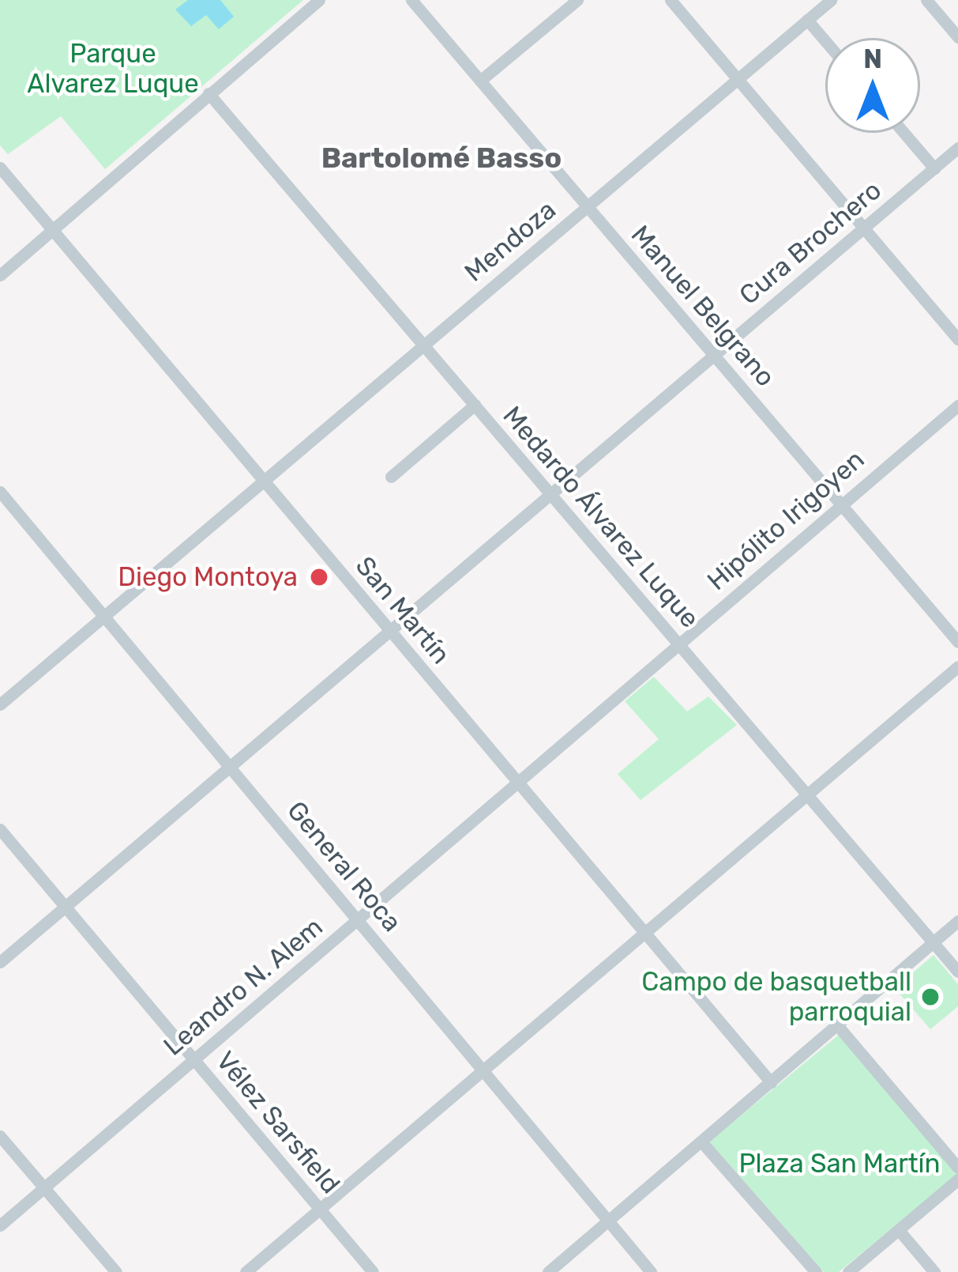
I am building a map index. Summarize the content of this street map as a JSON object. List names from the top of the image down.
{
  "streets": {
    "street": [
      "Mendoza",
      "Cura Brochero",
      "Manuel Belgrano",
      "Medardo Álvarez Luque",
      "Hipólito Irigoyen",
      "San Martín",
      "General Roca",
      "Leandro N. Alem",
      "Vélez Sarsfield"
    ]
  },
  "crossings": [
    ["Mendoza", "Manuel Belgrano"],
    ["Mendoza", "Medardo Álvarez Luque"],
    ["Mendoza", "San Martín"],
    ["Mendoza", "General Roca"],
    ["Cura Brochero", "Manuel Belgrano"],
    ["Cura Brochero", "Medardo Álvarez Luque"],
    ["Cura Brochero", "San Martín"],
    ["Cura Brochero", "General Roca"],
    ["Cura Brochero", "Vélez Sarsfield"],
    ["Manuel Belgrano", "Hipólito Irigoyen"],
    ["Medardo Álvarez Luque", "Hipólito Irigoyen"],
    ["Hipólito Irigoyen", "San Martín"],
    ["Hipólito Irigoyen", "Leandro N. Alem"],
    ["San Martín", "Leandro N. Alem"],
    ["General Roca", "Leandro N. Alem"],
    ["Leandro N. Alem", "Vélez Sarsfield"]
  ],
  "districts": ["Bartolomé Basso"],
  "parks": ["Parque Alvarez Luque", "Plaza San Martín"],
  "places": ["Diego Montoya", "Campo de basquetball parroquial"],
  "north": "top"
}
